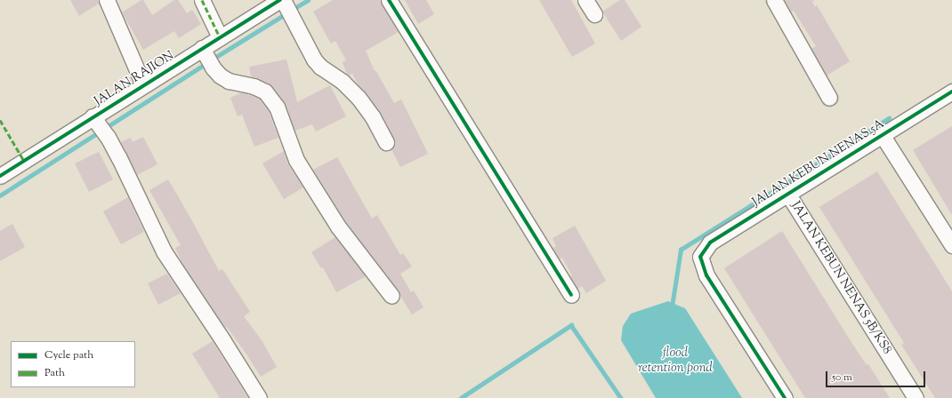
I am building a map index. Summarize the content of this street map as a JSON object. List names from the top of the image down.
{
  "streets": {
    "street": ["JALAN RAJION", "JALAN KEBUN NENAS 5A", "JALAN KEBUN NENAS 5B/KS8"]
  },
  "crossings": [
    ["JALAN KEBUN NENAS 5A", "JALAN KEBUN NENAS 5B/KS8"]
  ],
  "water": ["flood retention pond"],
  "legend": ["Cycle path", "Path"],
  "scale_bar": "50 m"
}
